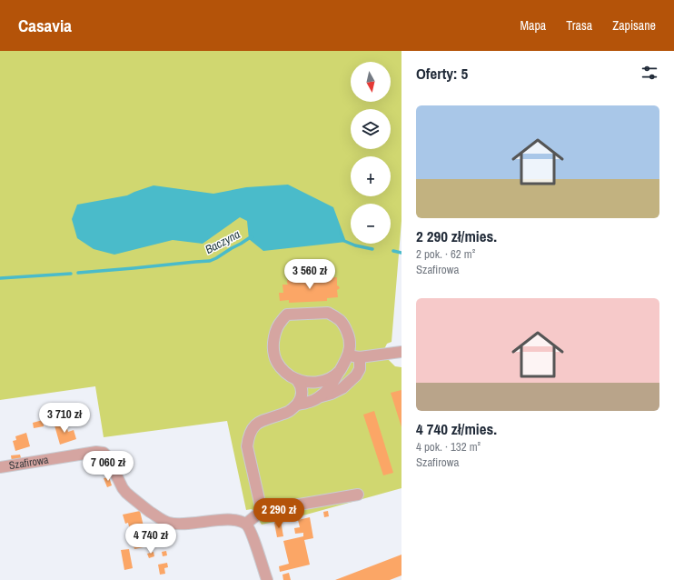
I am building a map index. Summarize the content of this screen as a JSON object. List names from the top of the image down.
{
  "streets": {
    "street": ["Szafirowa"]
  },
  "water": ["Baczyna"],
  "north": "bottom",
  "page": {
    "header": "Casavia",
    "nav": ["Mapa", "Trasa", "Zapisane"],
    "heading": "Oferty: 5",
    "map_buttons": ["+", "−"],
    "list": [
      {
        "name": "2 290 zł/mies.",
        "note": "2 pok. · 62 m² · Szafirowa"
      },
      {
        "name": "4 740 zł/mies.",
        "note": "4 pok. · 132 m² · Szafirowa"
      }
    ],
    "price": [
      "3 560 zł",
      "3 710 zł",
      "7 060 zł",
      "2 290 zł",
      "4 740 zł"
    ]
  }
}
